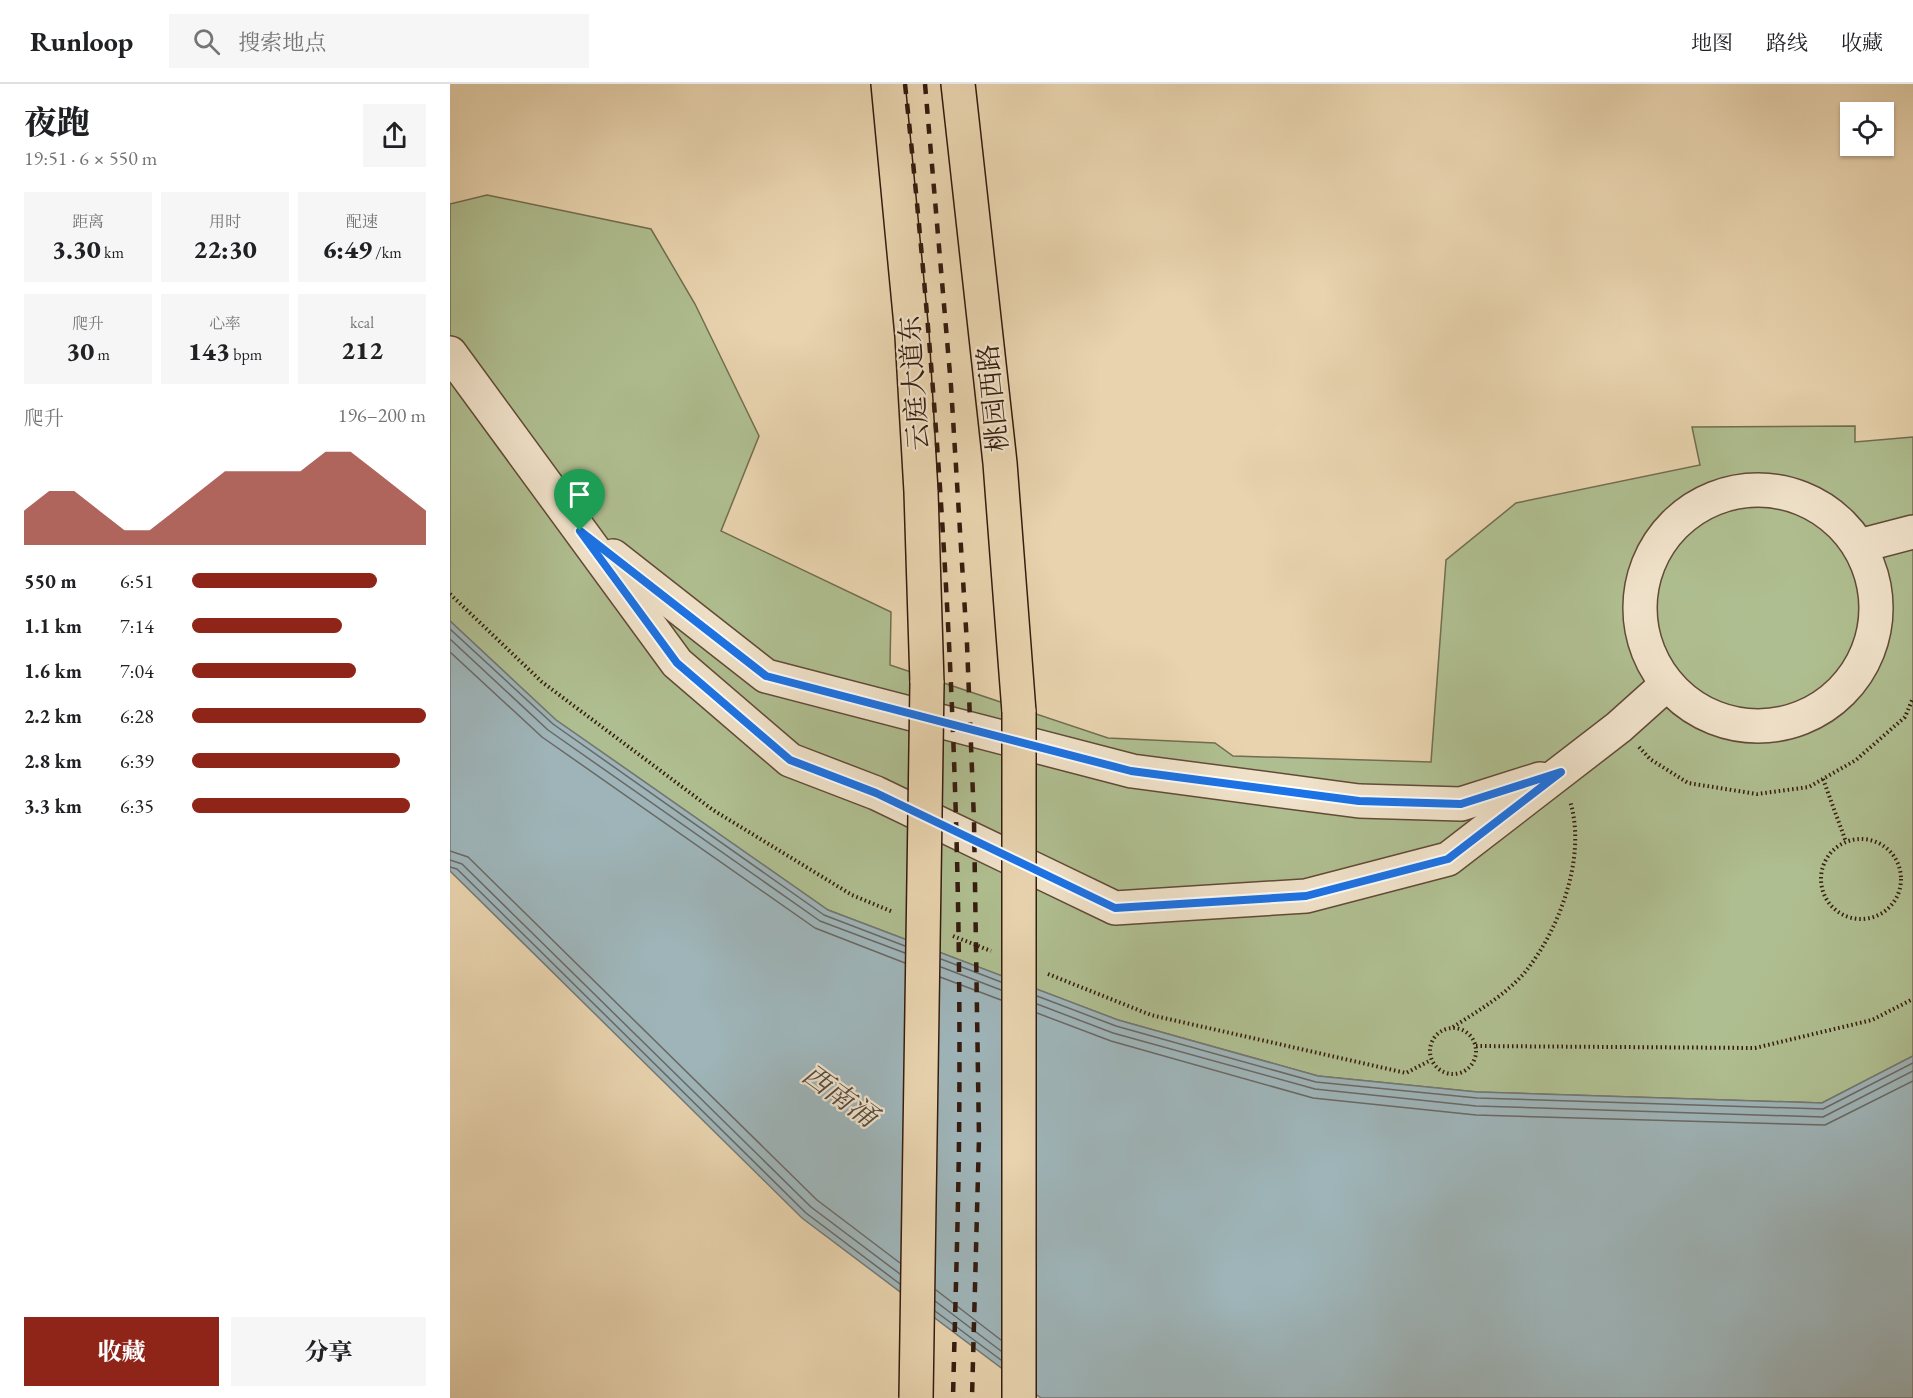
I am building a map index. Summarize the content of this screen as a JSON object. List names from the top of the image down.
{
  "streets": {
    "main road": ["云庭大道东", "桃园西路"]
  },
  "water": ["西南涌"],
  "page": {
    "header": "Runloop",
    "search": "搜索地点",
    "nav": ["地图", "路线", "收藏"],
    "heading": ["夜跑", "19:51 · 6 × 550 m"],
    "stats": [
      ["距离", "3.30 km"],
      ["用时", "22:30"],
      ["配速", "6:49 /km"],
      ["爬升", "30 m"],
      ["心率", "143 bpm"],
      ["kcal", "212"]
    ],
    "chart": ["爬升", "196–200 m"],
    "list": [
      {
        "name": "550 m",
        "note": "6:51"
      },
      {
        "name": "1.1 km",
        "note": "7:14"
      },
      {
        "name": "1.6 km",
        "note": "7:04"
      },
      {
        "name": "2.2 km",
        "note": "6:28"
      },
      {
        "name": "2.8 km",
        "note": "6:39"
      },
      {
        "name": "3.3 km",
        "note": "6:35"
      }
    ],
    "buttons": ["收藏", "分享"]
  }
}
